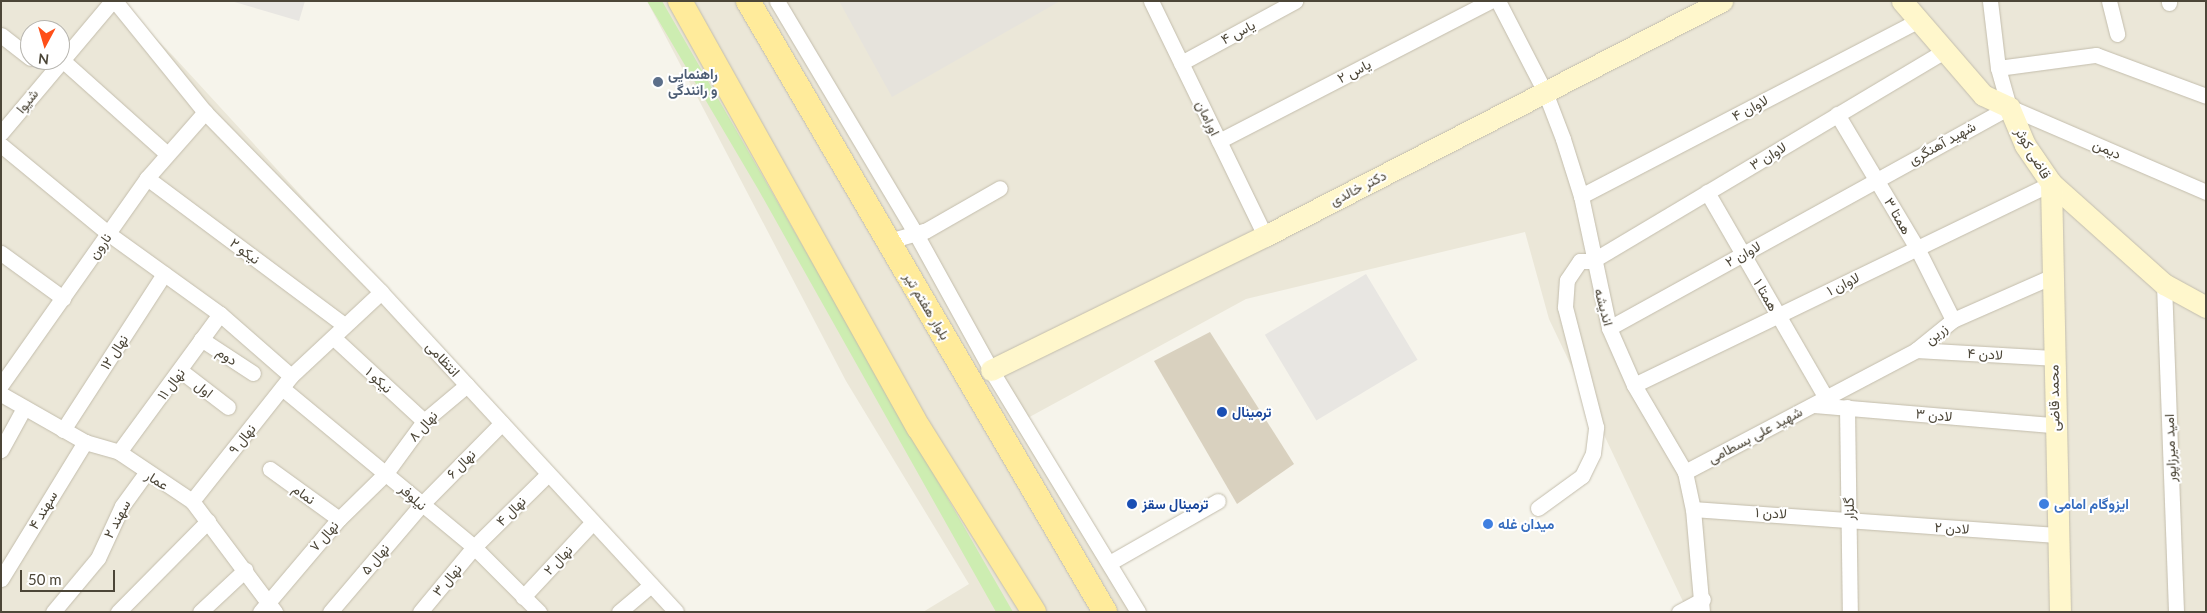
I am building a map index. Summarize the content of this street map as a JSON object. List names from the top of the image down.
{
  "streets": {
    "main road": ["بلوار هفتم تیر"],
    "street": [
      "یاس ۴",
      "یاس ۲",
      "شیوا",
      "لاوان ۴",
      "اورامان",
      "شهید آهنگری",
      "دیمن",
      "قاضی کوثر",
      "لاوان ۳",
      "دکتر خالدی",
      "همتا ۳",
      "نارون",
      "نیکو ۲",
      "لاوان ۲",
      "لاوان ۱",
      "همتا ۱",
      "اندیشه",
      "زرین",
      "نهال ۱۲",
      "لادن ۴",
      "دوم",
      "انتظامی",
      "نیکو ۱",
      "نهال ۱۱",
      "اول",
      "محمد قاضی",
      "لادن ۳",
      "نهال ۸",
      "شهید علی بسطامی",
      "نهال ۹",
      "امید میرزاپور",
      "نهال ۶",
      "عمار",
      "نمام",
      "نیلوفر",
      "گلزار",
      "سهند ۴",
      "نهال ۴",
      "لادن ۱",
      "سهند ۲",
      "لادن ۲",
      "نهال ۷",
      "نهال ۵",
      "نهال ۲",
      "نهال ۳"
    ]
  },
  "crossings": [
    ["یاس ۴", "اورامان"],
    ["یاس ۲", "اورامان"],
    ["شیوا", "انتظامی"],
    ["لاوان ۴", "اندیشه"],
    ["اورامان", "دکتر خالدی"],
    ["شهید آهنگری", "دیمن"],
    ["شهید آهنگری", "قاضی کوثر"],
    ["شهید آهنگری", "همتا ۳"],
    ["شهید آهنگری", "لاوان ۲"],
    ["دیمن", "قاضی کوثر"],
    ["قاضی کوثر", "لاوان ۱"],
    ["قاضی کوثر", "محمد قاضی"],
    ["قاضی کوثر", "امید میرزاپور"],
    ["لاوان ۳", "همتا ۳"],
    ["لاوان ۳", "همتا ۱"],
    ["لاوان ۳", "اندیشه"],
    ["دکتر خالدی", "اندیشه"],
    ["همتا ۳", "لاوان ۲"],
    ["همتا ۳", "لاوان ۱"],
    ["همتا ۳", "زرین"],
    ["نارون", "نیکو ۲"],
    ["نارون", "انتظامی"],
    ["نارون", "نیلوفر"],
    ["نیکو ۲", "نهال ۹"],
    ["لاوان ۲", "همتا ۱"],
    ["لاوان ۲", "اندیشه"],
    ["لاوان ۱", "همتا ۱"],
    ["لاوان ۱", "اندیشه"],
    ["لاوان ۱", "محمد قاضی"],
    ["همتا ۱", "زرین"],
    ["همتا ۱", "لادن ۳"],
    ["همتا ۱", "شهید علی بسطامی"],
    ["اندیشه", "شهید علی بسطامی"],
    ["اندیشه", "لادن ۱"],
    ["زرین", "لادن ۴"],
    ["زرین", "محمد قاضی"],
    ["زرین", "لادن ۳"],
    ["زرین", "شهید علی بسطامی"],
    ["نهال ۱۲", "عمار"],
    ["نهال ۱۲", "نیلوفر"],
    ["لادن ۴", "محمد قاضی"],
    ["دوم", "نهال ۱۱"],
    ["انتظامی", "نهال ۸"],
    ["انتظامی", "نهال ۹"],
    ["انتظامی", "نهال ۶"],
    ["انتظامی", "نهال ۴"],
    ["انتظامی", "نهال ۲"],
    ["نیکو ۱", "نهال ۸"],
    ["نیکو ۱", "نهال ۹"],
    ["نهال ۱۱", "اول"],
    ["نهال ۱۱", "عمار"],
    ["نهال ۱۱", "نیلوفر"],
    ["محمد قاضی", "لادن ۳"],
    ["محمد قاضی", "لادن ۲"],
    ["لادن ۳", "شهید علی بسطامی"],
    ["لادن ۳", "گلزار"],
    ["نهال ۸", "نیلوفر"],
    ["نهال ۸", "نهال ۷"],
    ["نهال ۹", "عمار"],
    ["نهال ۹", "نیلوفر"],
    ["نهال ۶", "نیلوفر"],
    ["نهال ۶", "نهال ۵"],
    ["عمار", "سهند ۴"],
    ["عمار", "سهند ۲"],
    ["عمار", "نهال ۷"],
    ["نمام", "نهال ۷"],
    ["نیلوفر", "نهال ۴"],
    ["نیلوفر", "نهال ۷"],
    ["نیلوفر", "نهال ۵"],
    ["نیلوفر", "نهال ۲"],
    ["نیلوفر", "نهال ۳"],
    ["گلزار", "لادن ۱"],
    ["گلزار", "لادن ۲"],
    ["نهال ۴", "نهال ۳"],
    ["لادن ۱", "لادن ۲"]
  ],
  "places": [
    "راهنمایی و رانندگی",
    "ترمینال",
    "ترمینال سقز",
    "ایزوگام امامی",
    "میدان غله"
  ],
  "scale_bar": "50 m",
  "north": "bottom"
}
